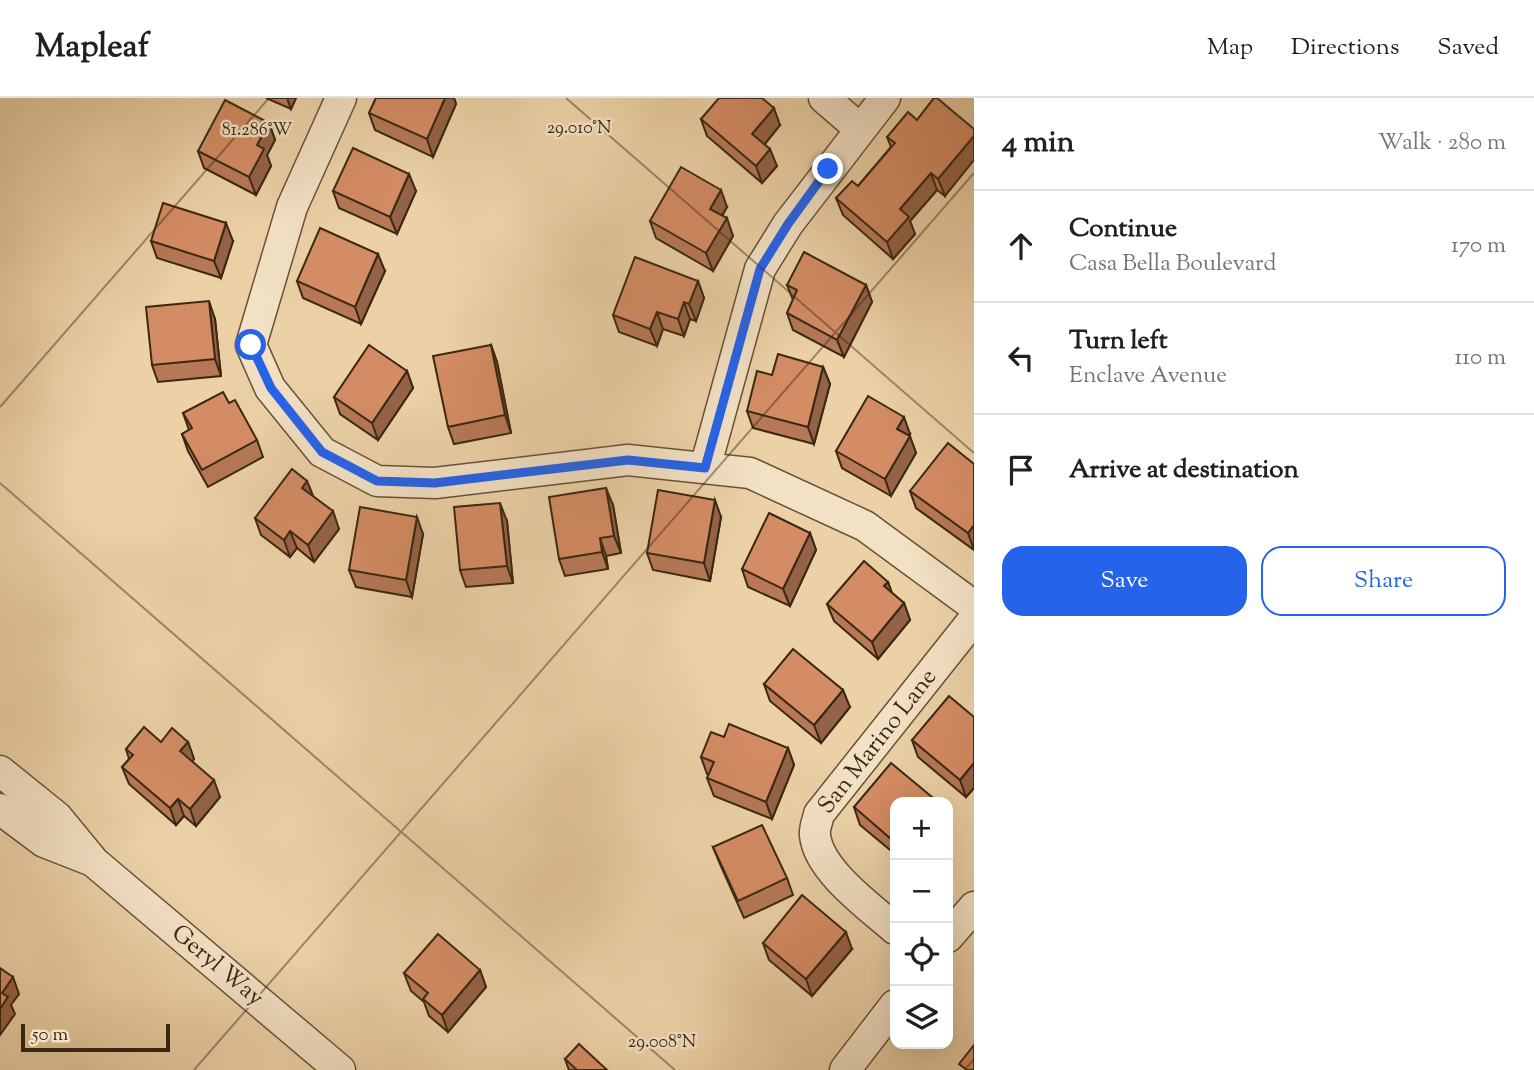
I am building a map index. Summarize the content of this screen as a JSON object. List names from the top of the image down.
{
  "streets": {
    "street": ["San Marino Lane", "Geryl Way"]
  },
  "scale_bar": "50 m",
  "page": {
    "header": "Mapleaf",
    "nav": ["Map", "Directions", "Saved"],
    "heading": ["4 min", "Walk · 280 m"],
    "list": [
      ["Continue", "Casa Bella Boulevard", "170 m"],
      ["Turn left", "Enclave Avenue", "110 m"],
      "Arrive at destination"
    ],
    "buttons": ["Save", "Share"],
    "map_buttons": ["+", "−"],
    "scale": "50 m"
  },
  "coordinates": ["29.010°N", "81.286°W", "29.008°N"]
}
